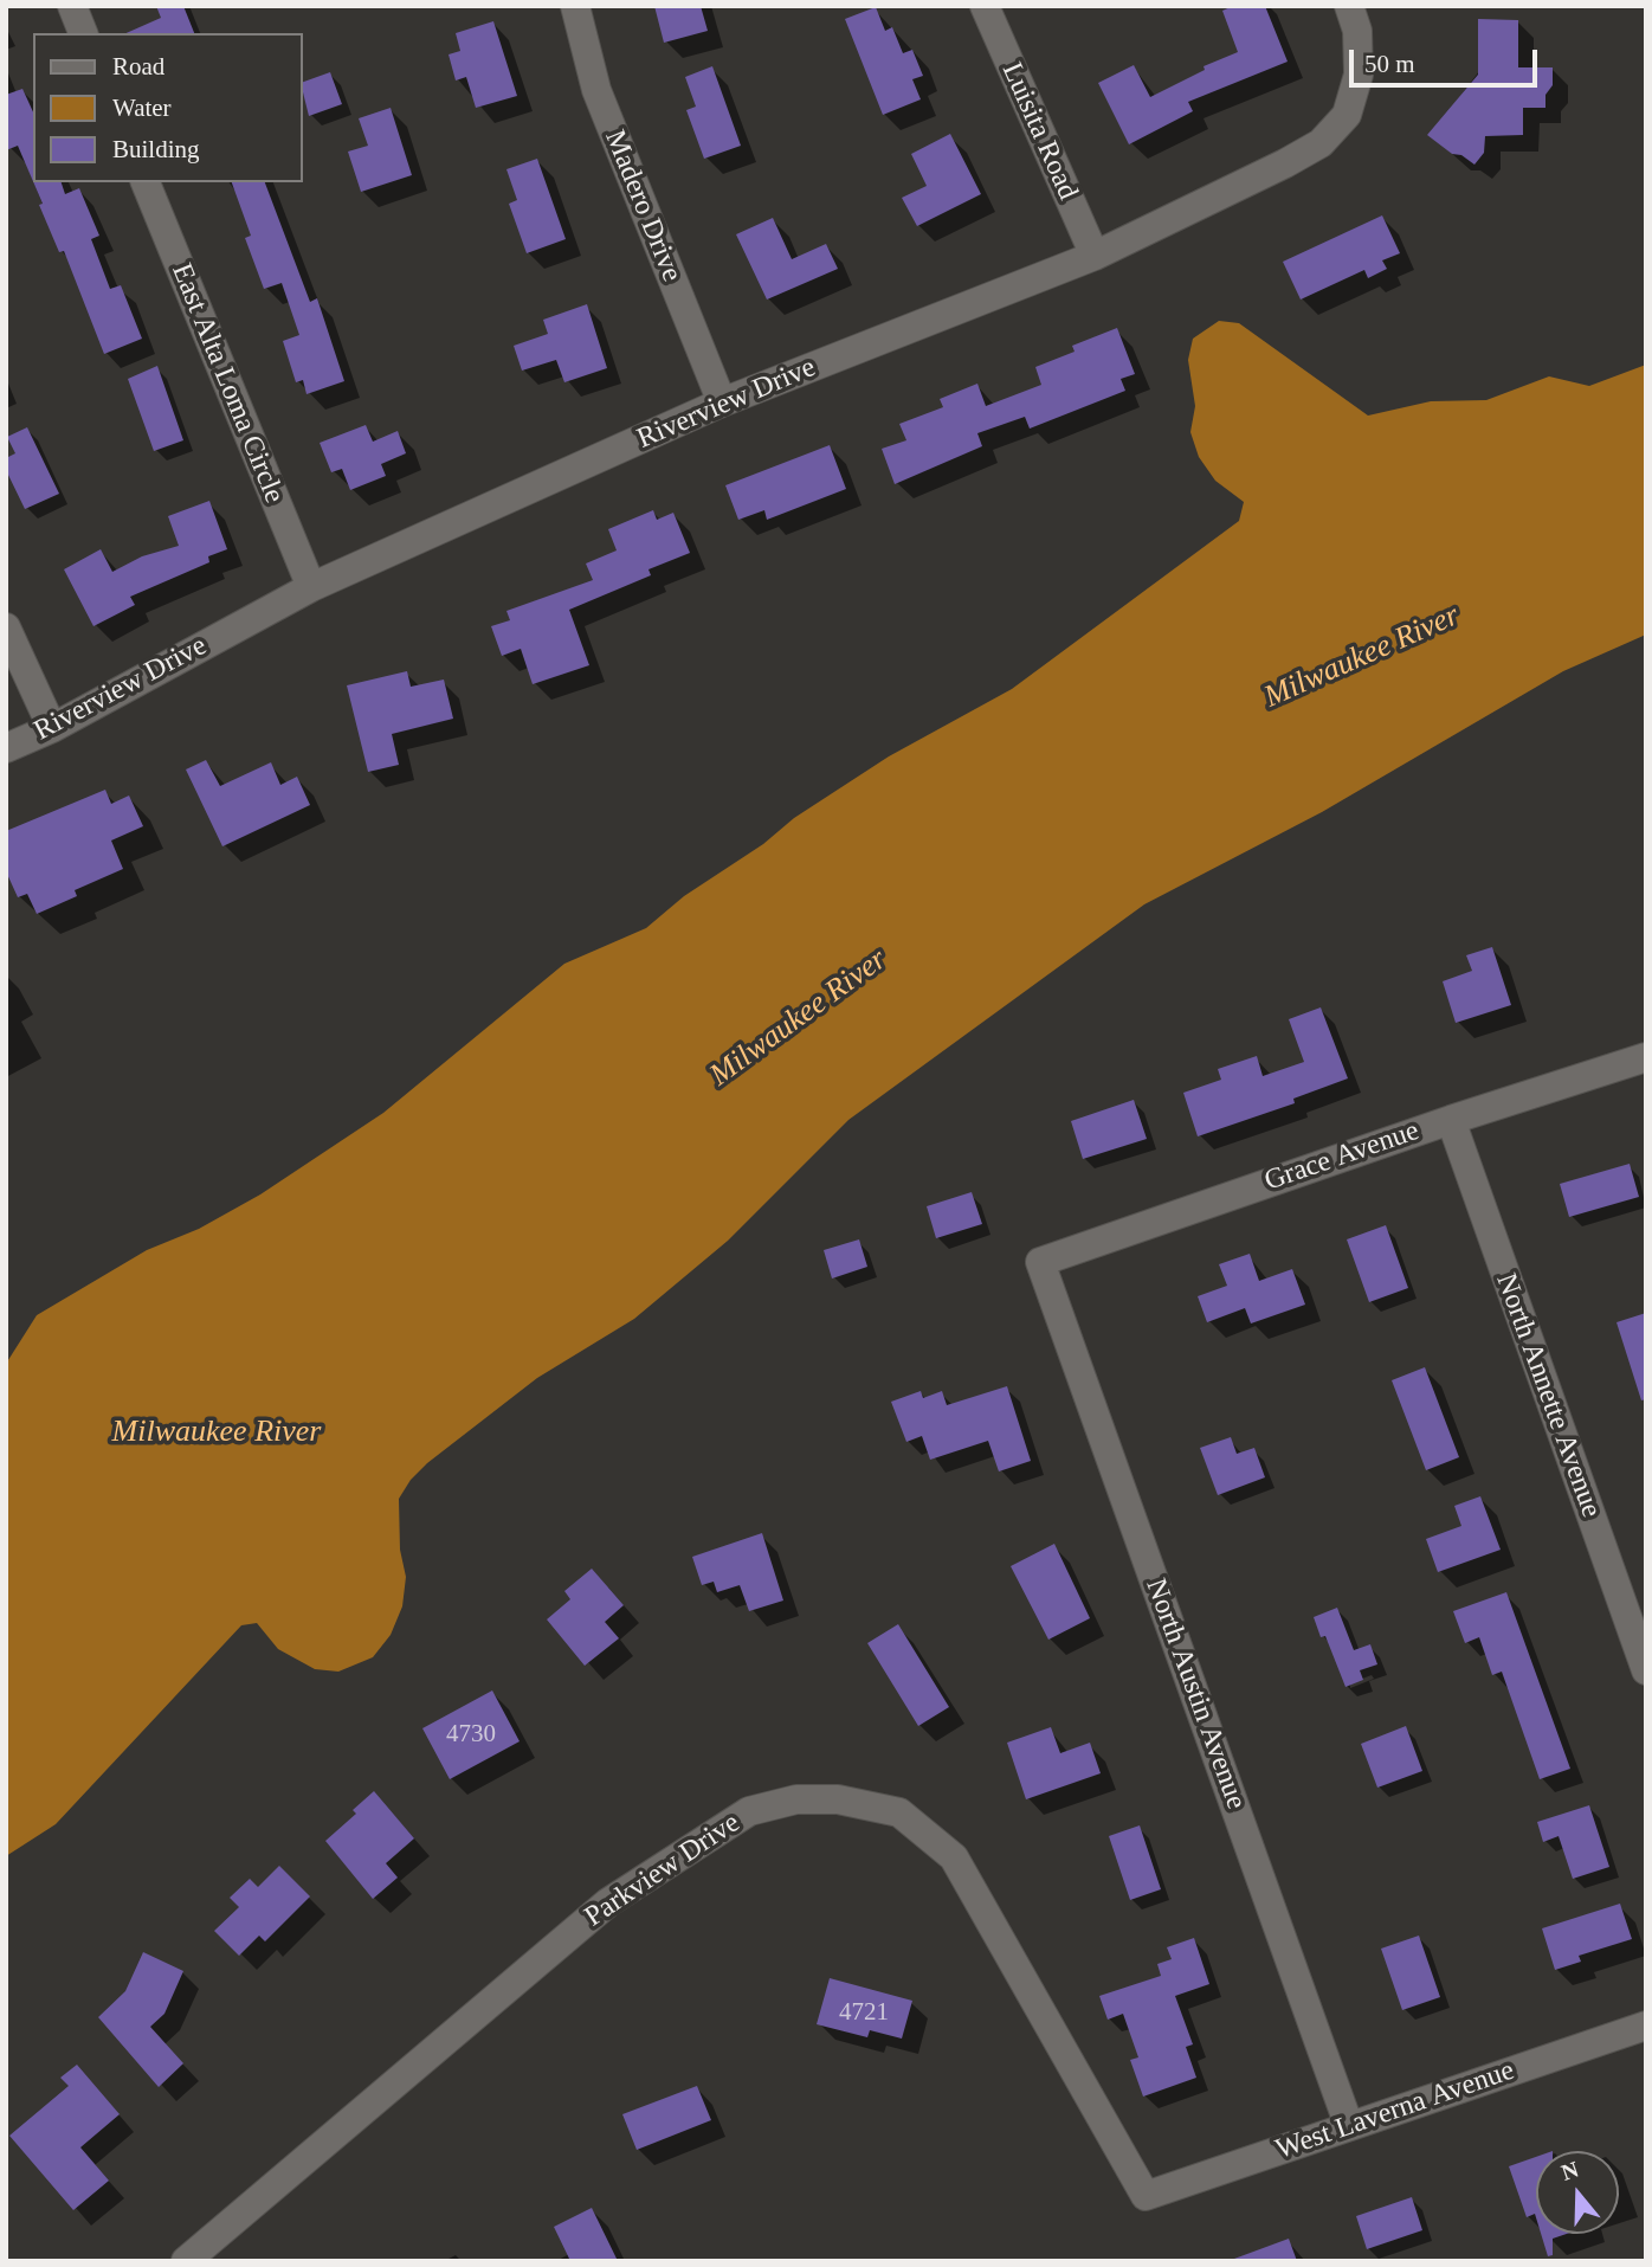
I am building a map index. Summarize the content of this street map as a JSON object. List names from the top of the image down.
{
  "streets": {
    "street": [
      "Luisita Road",
      "Madero Drive",
      "East Alta Loma Circle",
      "Riverview Drive",
      "Grace Avenue",
      "North Annette Avenue",
      "North Austin Avenue",
      "Parkview Drive",
      "West Laverna Avenue"
    ]
  },
  "crossings": [
    ["Luisita Road", "Riverview Drive"],
    ["Madero Drive", "Riverview Drive"],
    ["East Alta Loma Circle", "Riverview Drive"],
    ["Grace Avenue", "North Annette Avenue"],
    ["Grace Avenue", "North Austin Avenue"],
    ["North Austin Avenue", "West Laverna Avenue"],
    ["Parkview Drive", "West Laverna Avenue"]
  ],
  "water": ["Milwaukee River"],
  "house_numbers": ["4730", "4721"],
  "legend": ["Road", "Water", "Building"],
  "scale_bar": "50 m",
  "north": "top"
}
